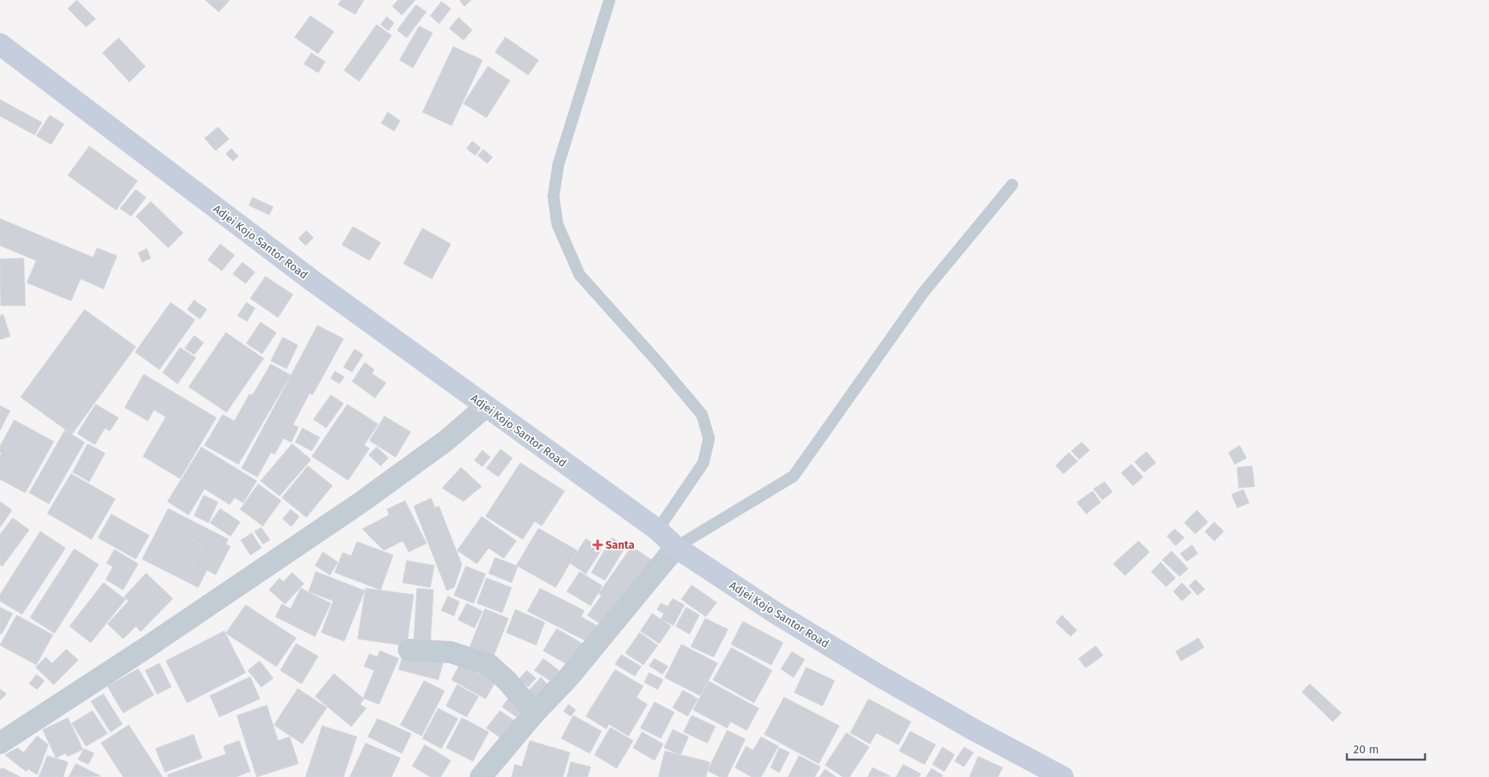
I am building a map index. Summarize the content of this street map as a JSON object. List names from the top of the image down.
{
  "streets": {
    "street": ["Adjei Kojo Santor Road"]
  },
  "places": {
    "health": ["Santa"]
  },
  "scale_bar": "20 m"
}
